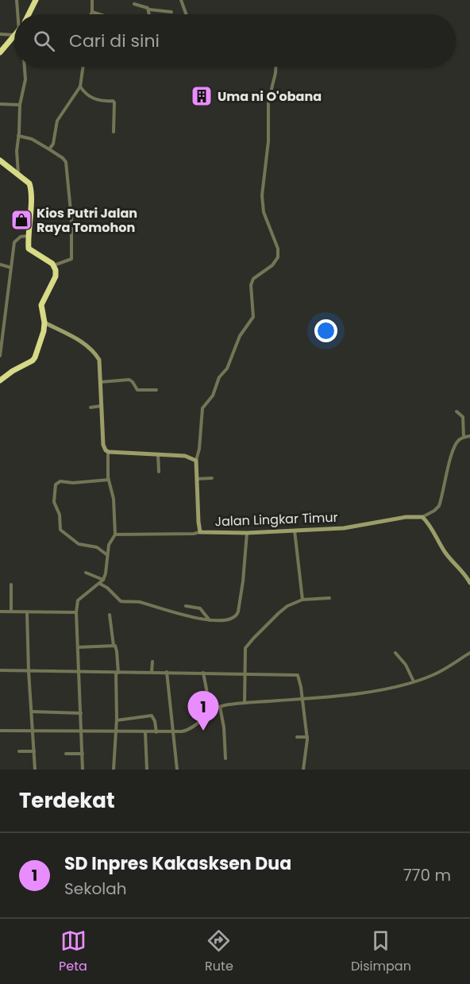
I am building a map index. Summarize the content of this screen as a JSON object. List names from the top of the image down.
{
  "streets": {
    "main road": ["Jalan Lingkar Timur"]
  },
  "places": {
    "building": ["Uma ni O'obana"],
    "shop": ["Kios Putri Jalan Raya Tomohon"]
  },
  "page": {
    "search": "Cari di sini",
    "pins": "1",
    "heading": "Terdekat",
    "list": [
      {
        "mark": "1",
        "name": "SD Inpres Kakasksen Dua",
        "note": "Sekolah",
        "value": "770 m"
      }
    ],
    "nav": ["Peta", "Rute", "Disimpan"]
  }
}
